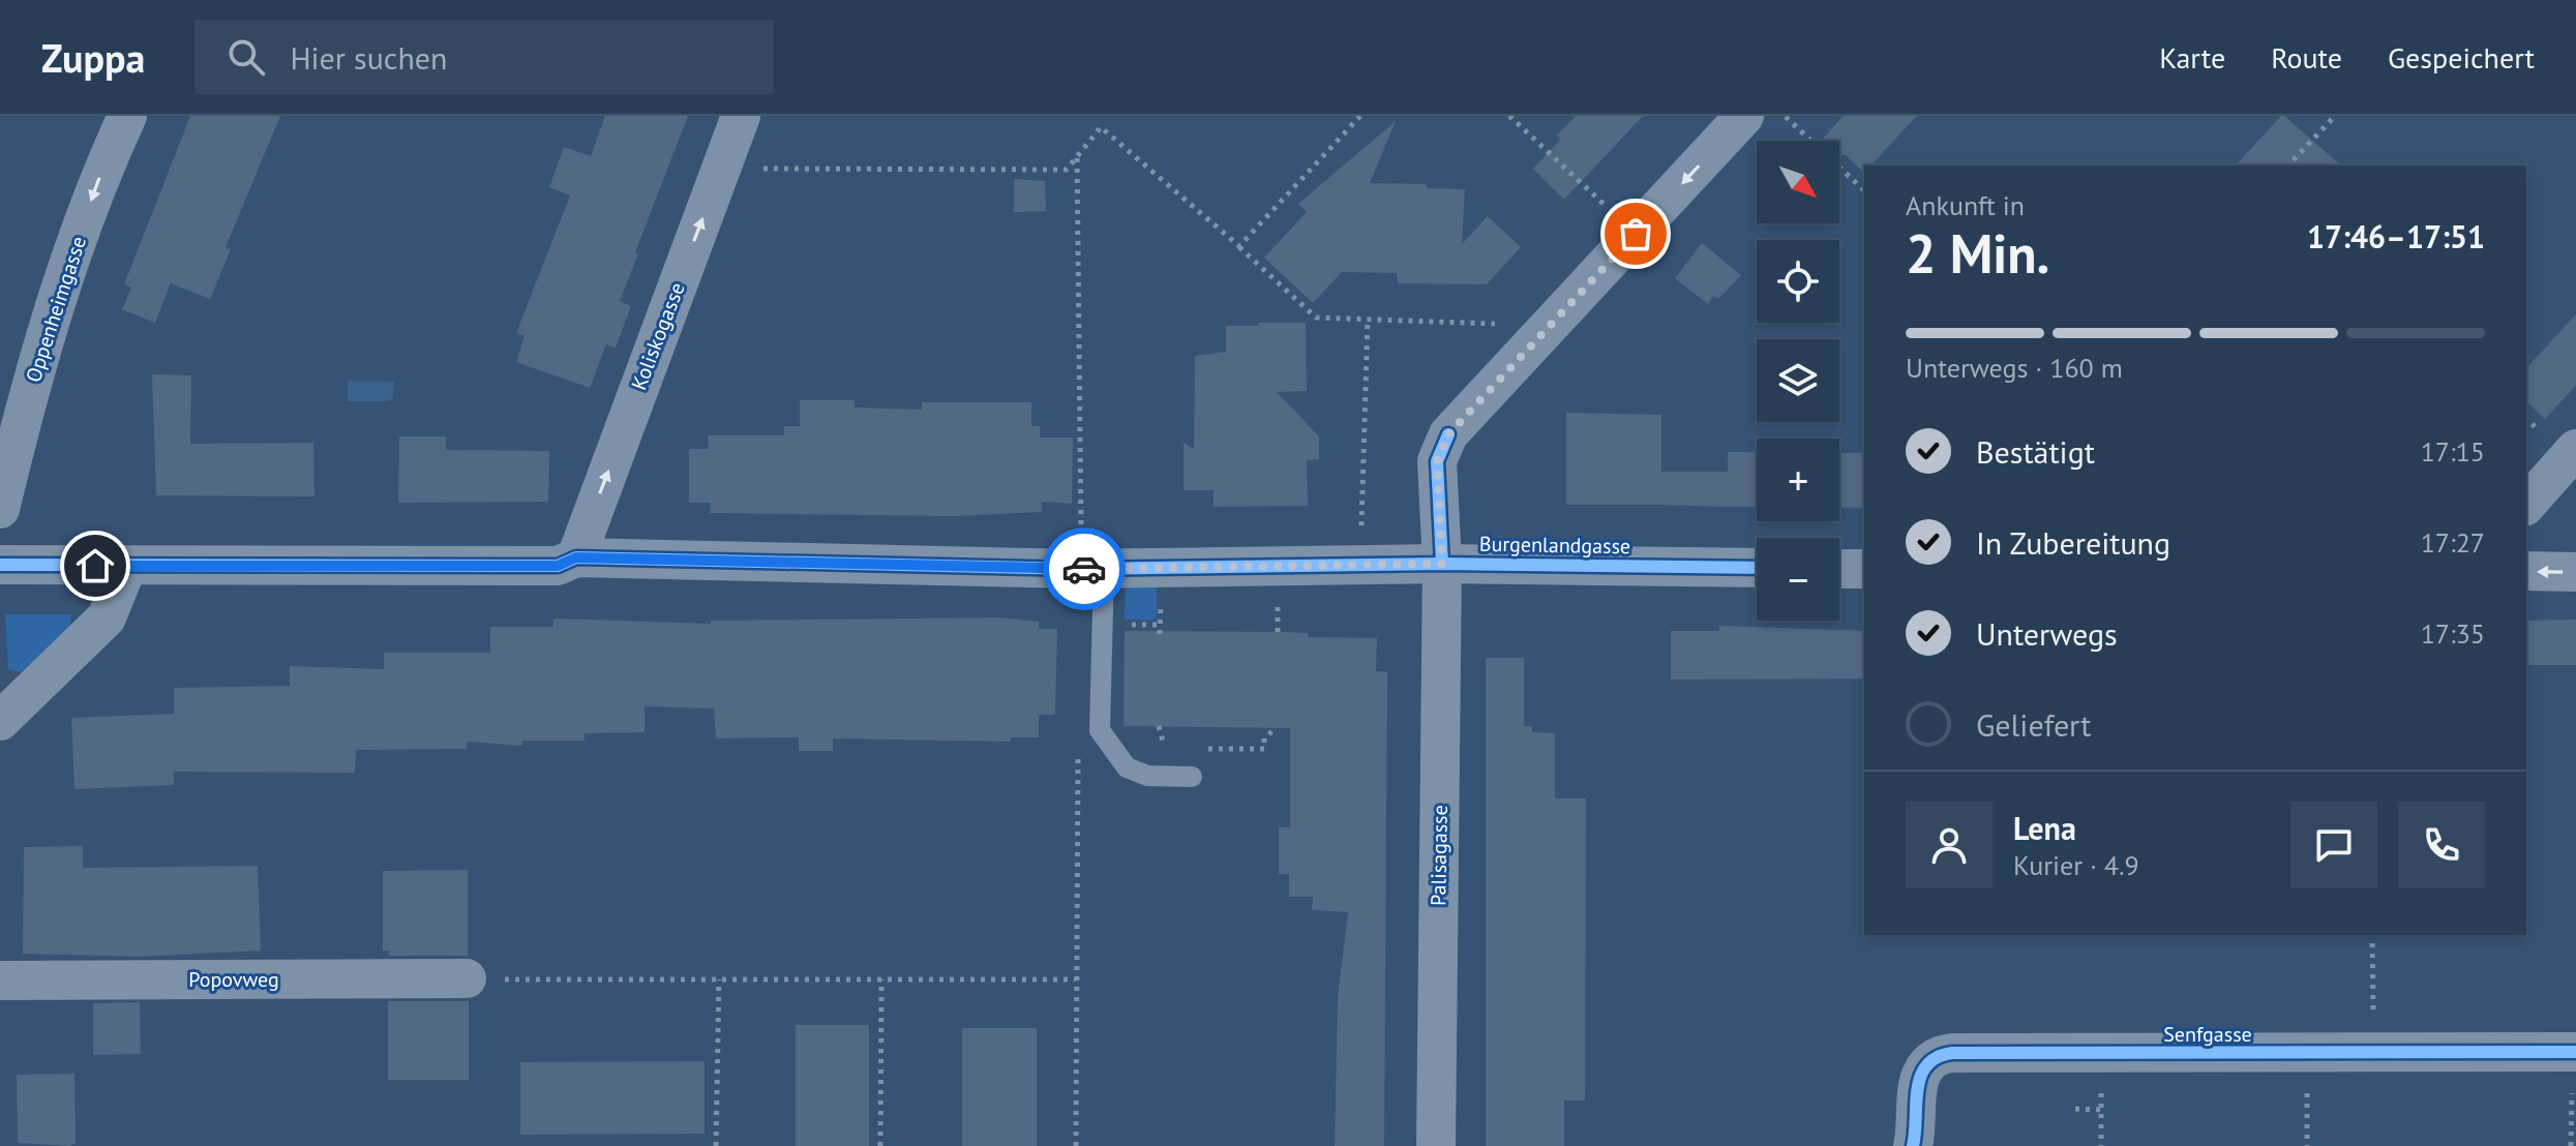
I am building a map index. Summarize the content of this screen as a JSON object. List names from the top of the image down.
{
  "streets": {
    "street": [
      "Oppenheimgasse",
      "Koliskogasse",
      "Burgenlandgasse",
      "Palisagasse",
      "Popovweg",
      "Senfgasse"
    ]
  },
  "crossings": [
    ["Koliskogasse", "Burgenlandgasse"],
    ["Burgenlandgasse", "Palisagasse"]
  ],
  "one_way": ["Oppenheimgasse", "Koliskogasse"],
  "north": "bottom right",
  "page": {
    "header": "Zuppa",
    "search": "Hier suchen",
    "nav": ["Karte", "Route", "Gespeichert"],
    "map_buttons": ["+", "−"],
    "heading": ["2 Min.", "Ankunft in", "17:46–17:51"],
    "panel": ["Lena", "Kurier · 4.9"],
    "bar": "Unterwegs · 160 m",
    "list": [
      ["Bestätigt", "17:15"],
      ["In Zubereitung", "17:27"],
      ["Unterwegs", "17:35"],
      "Geliefert"
    ]
  }
}
